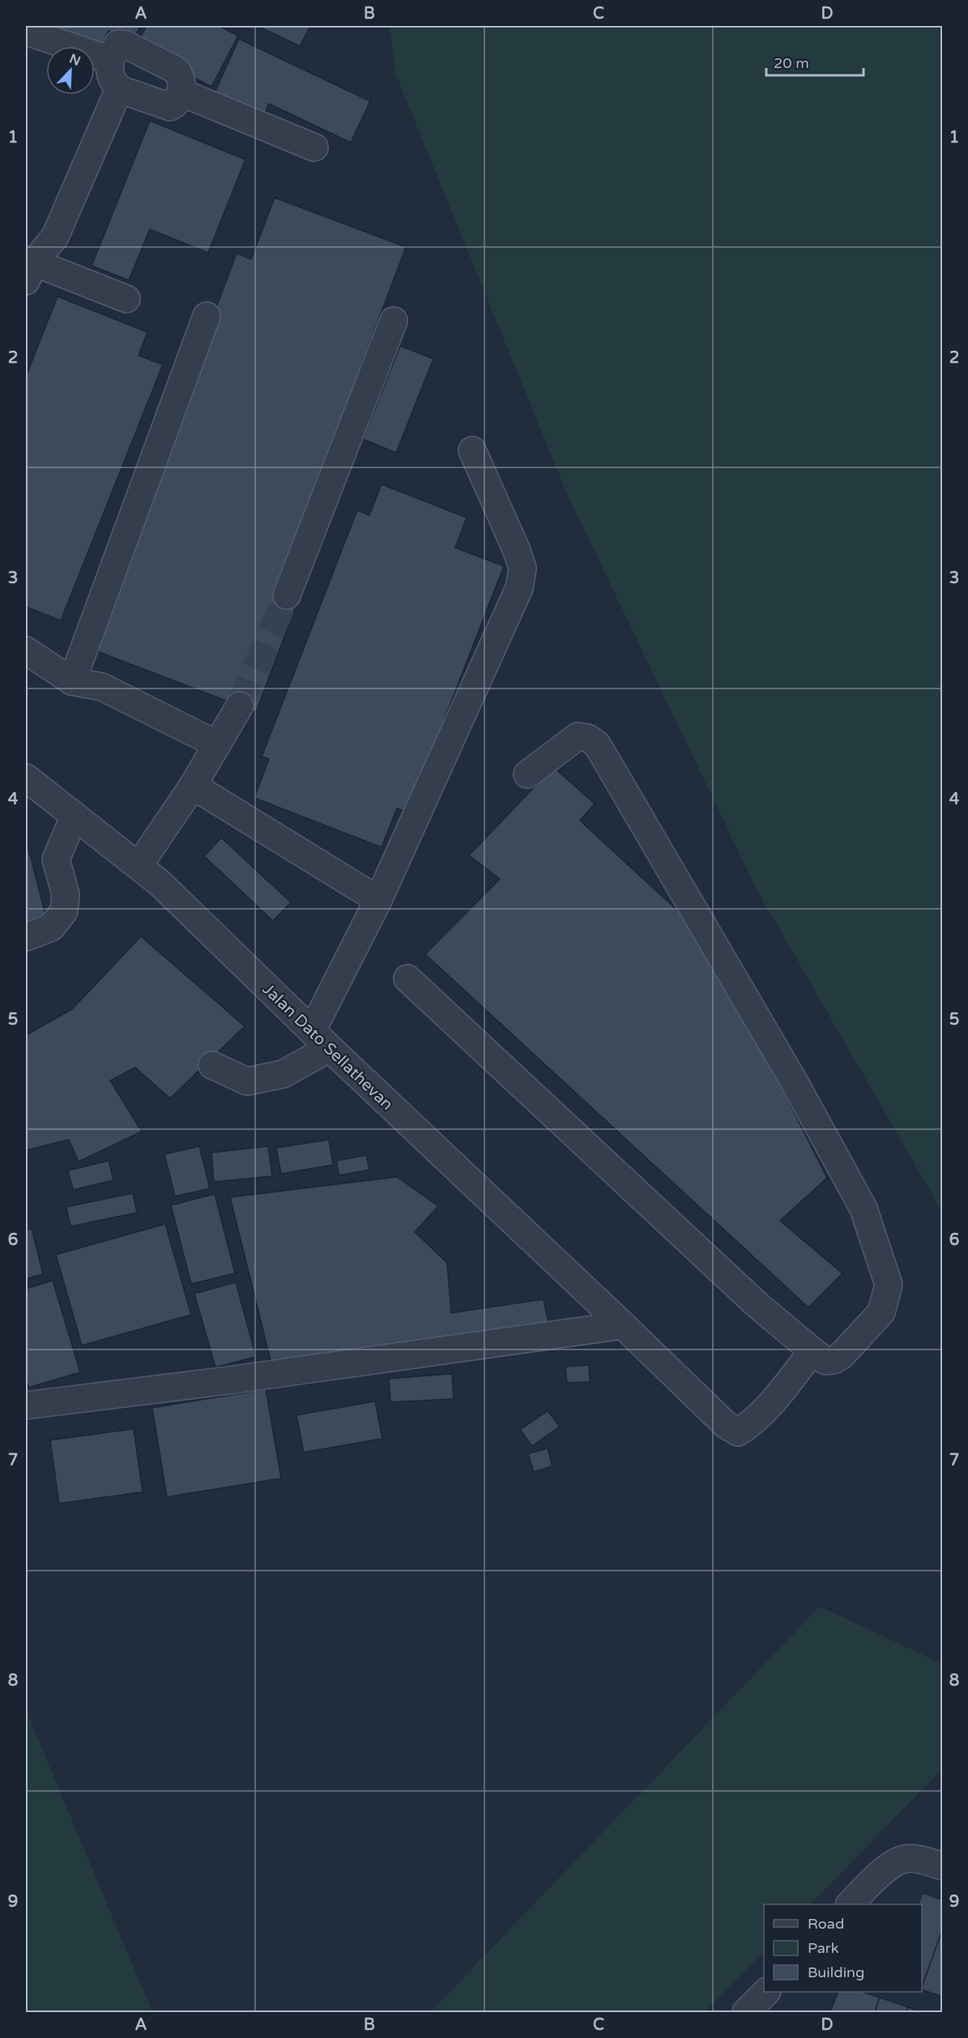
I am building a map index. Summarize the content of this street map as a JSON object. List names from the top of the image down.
{
  "streets": {
    "street": ["Jalan Dato Sellathevan"]
  },
  "legend": ["Road", "Park", "Building"],
  "scale_bar": "20 m",
  "north": "top right",
  "grid": {
    "columns": [
      "A",
      "B",
      "C",
      "D"
    ],
    "rows": [
      "1",
      "2",
      "3",
      "4",
      "5",
      "6",
      "7",
      "8",
      "9"
    ]
  }
}
